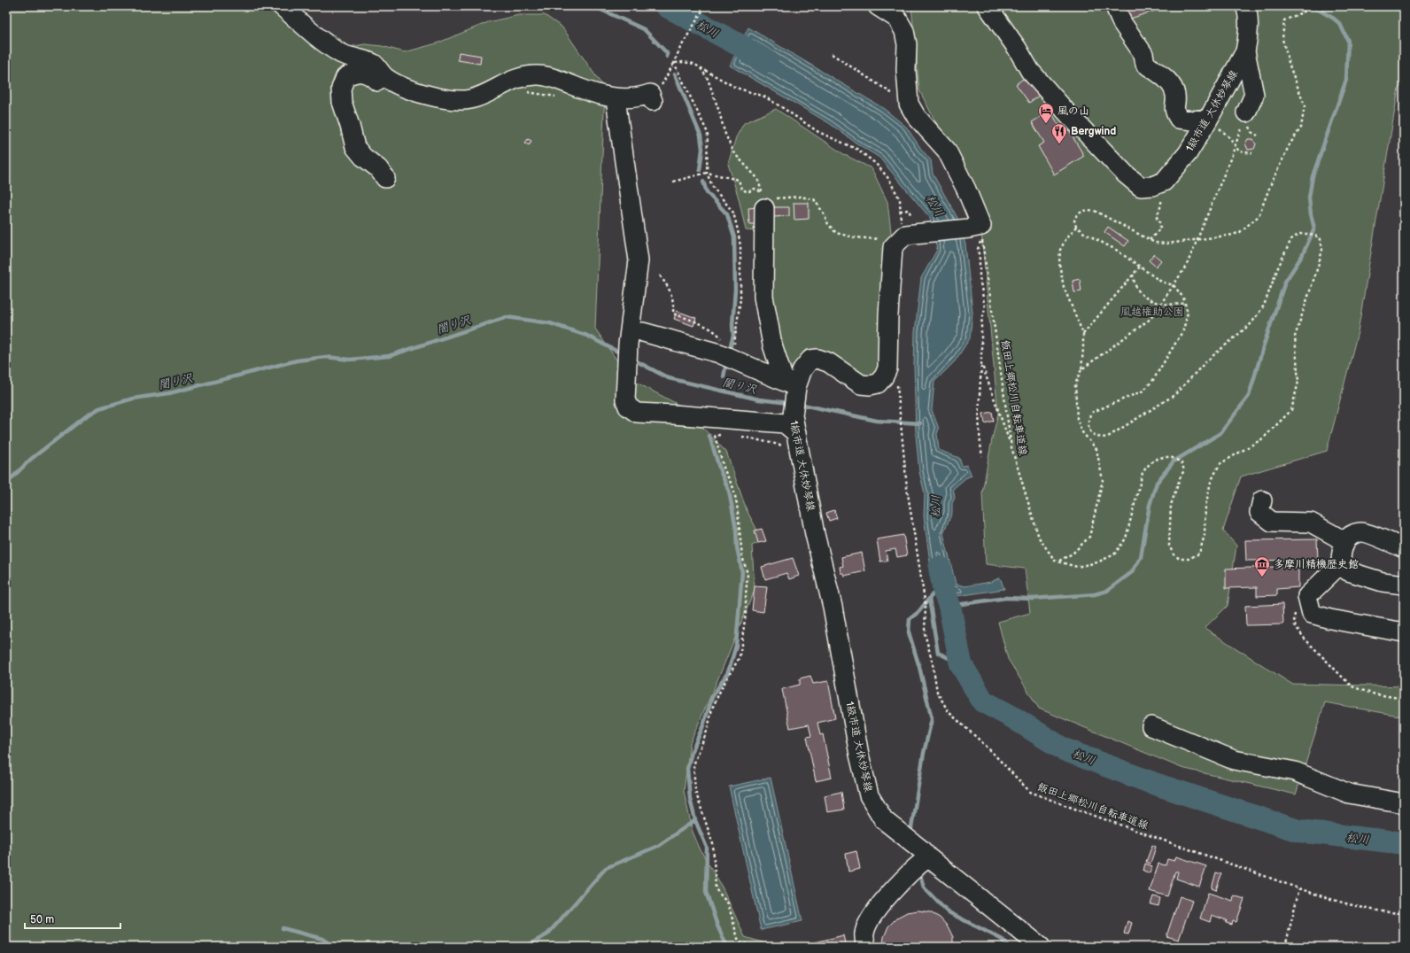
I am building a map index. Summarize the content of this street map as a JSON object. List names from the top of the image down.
{
  "streets": {
    "street": ["1級市道 大休妙琴線"],
    "path": ["飯田上郷松川自転車道線"]
  },
  "water": ["松川", "闇り沢"],
  "parks": ["風越権助公園"],
  "places": {
    "hotel": ["風の山"],
    "restaurant": ["Bergwind"],
    "museum": ["多摩川精機歴史館"]
  },
  "scale_bar": "50 m"
}
